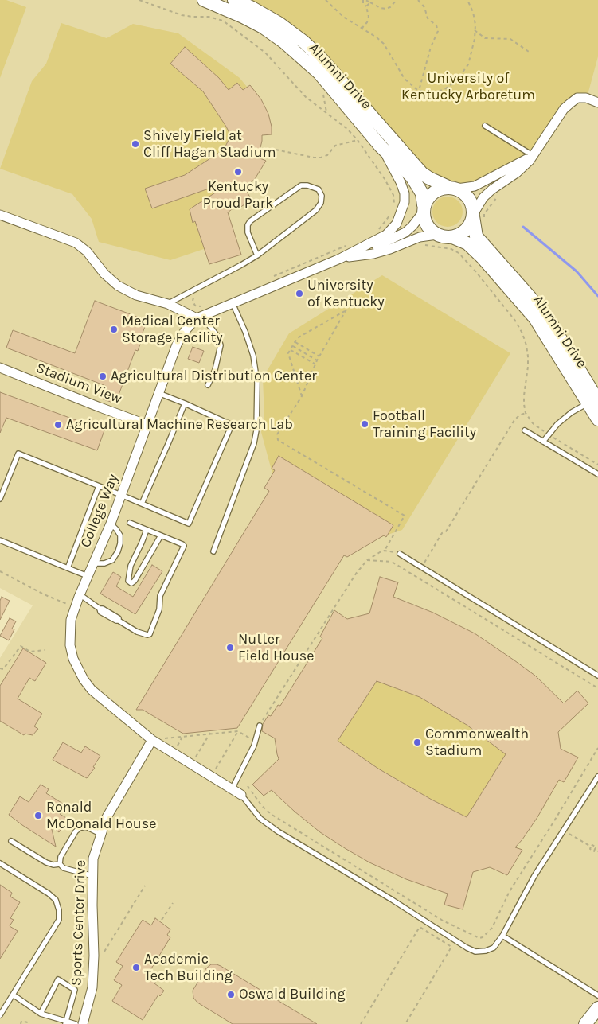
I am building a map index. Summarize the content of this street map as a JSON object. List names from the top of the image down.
{
  "streets": {
    "main road": ["Alumni Drive"],
    "street": ["Stadium View", "College Way", "Sports Center Drive"]
  },
  "crossings": [
    ["Alumni Drive", "College Way"],
    ["Stadium View", "College Way"],
    ["College Way", "Sports Center Drive"]
  ],
  "parks": ["University of Kentucky Arboretum"],
  "places": [
    "Shively Field at Cliff Hagan Stadium",
    "Kentucky Proud Park",
    "University of Kentucky",
    "Medical Center Storage Facility",
    "Agricultural Distribution Center",
    "Football Training Facility",
    "Agricultural Machine Research Lab",
    "Nutter Field House",
    "Commonwealth Stadium",
    "Ronald McDonald House",
    "Academic Tech Building",
    "Oswald Building"
  ]
}
